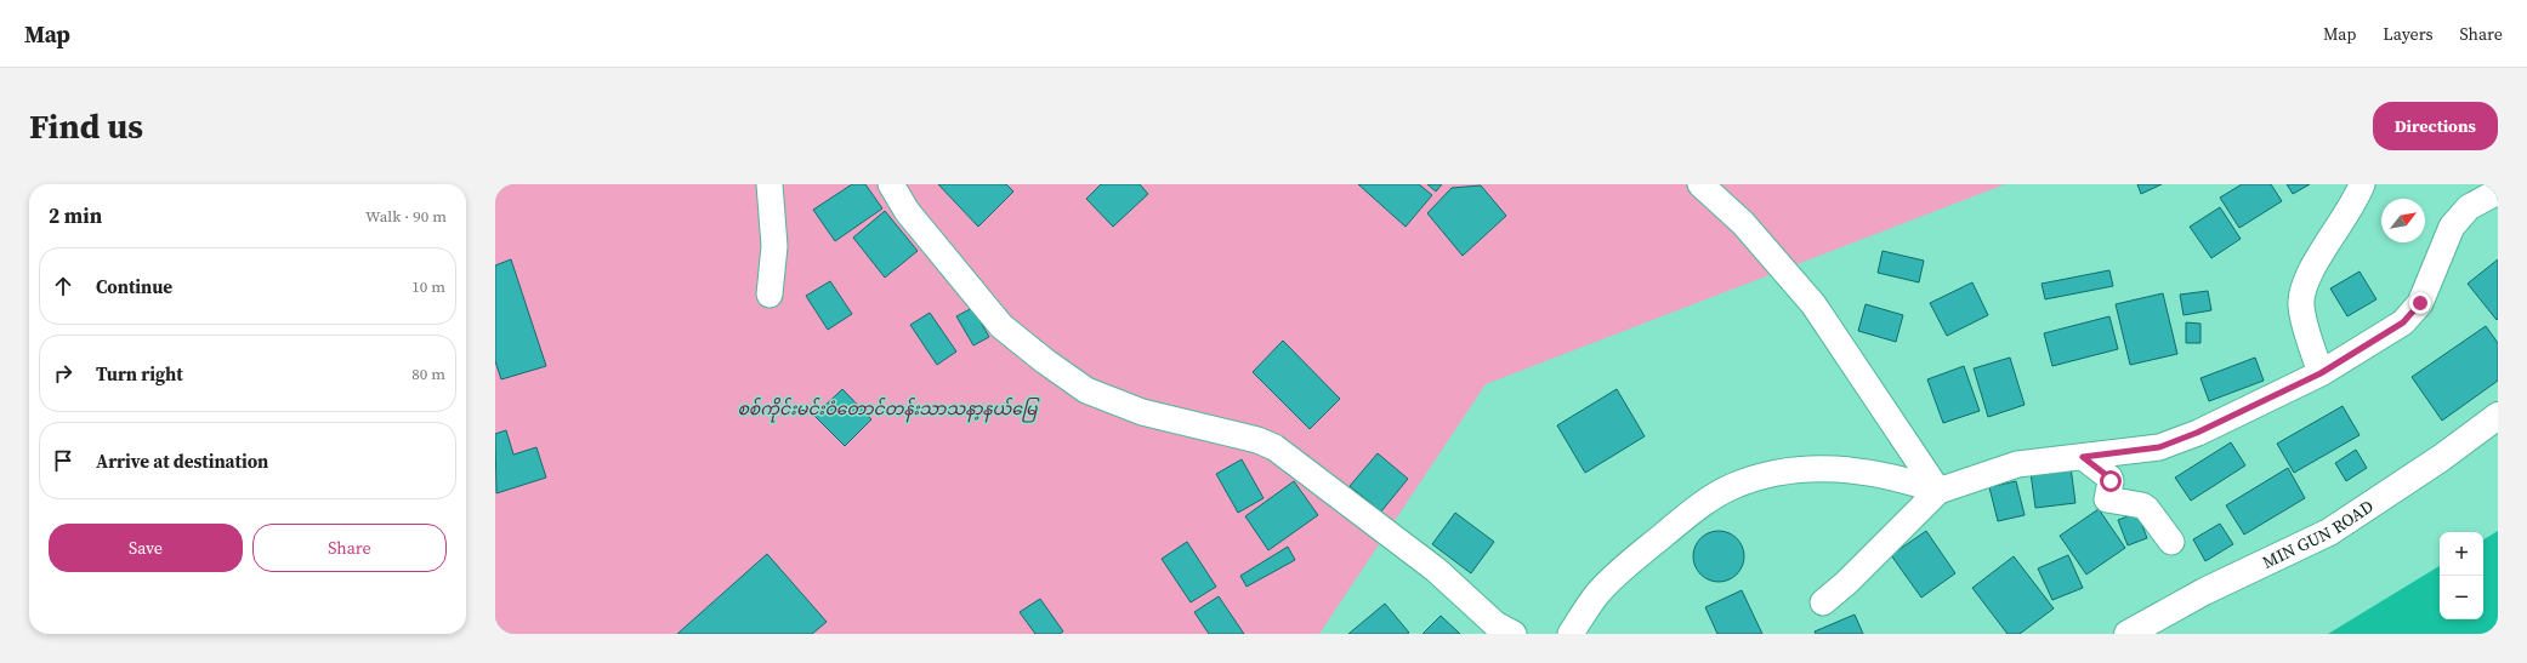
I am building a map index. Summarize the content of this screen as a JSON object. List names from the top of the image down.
{
  "streets": {
    "street": ["MIN GUN ROAD"]
  },
  "parks": ["စစ်ကိုင်းမင်းဝံတောင်တန်းသာသနာ့နယ်မြေ"],
  "north": "top right",
  "page": {
    "header": "Map",
    "nav": ["Map", "Layers", "Share"],
    "buttons": [
      "Directions",
      ["Save", "Share"]
    ],
    "title": "Find us",
    "heading": ["2 min", "Walk · 90 m"],
    "list": [
      ["Continue", "10 m"],
      ["Turn right", "80 m"],
      "Arrive at destination"
    ],
    "map_buttons": ["+", "−"]
  }
}
